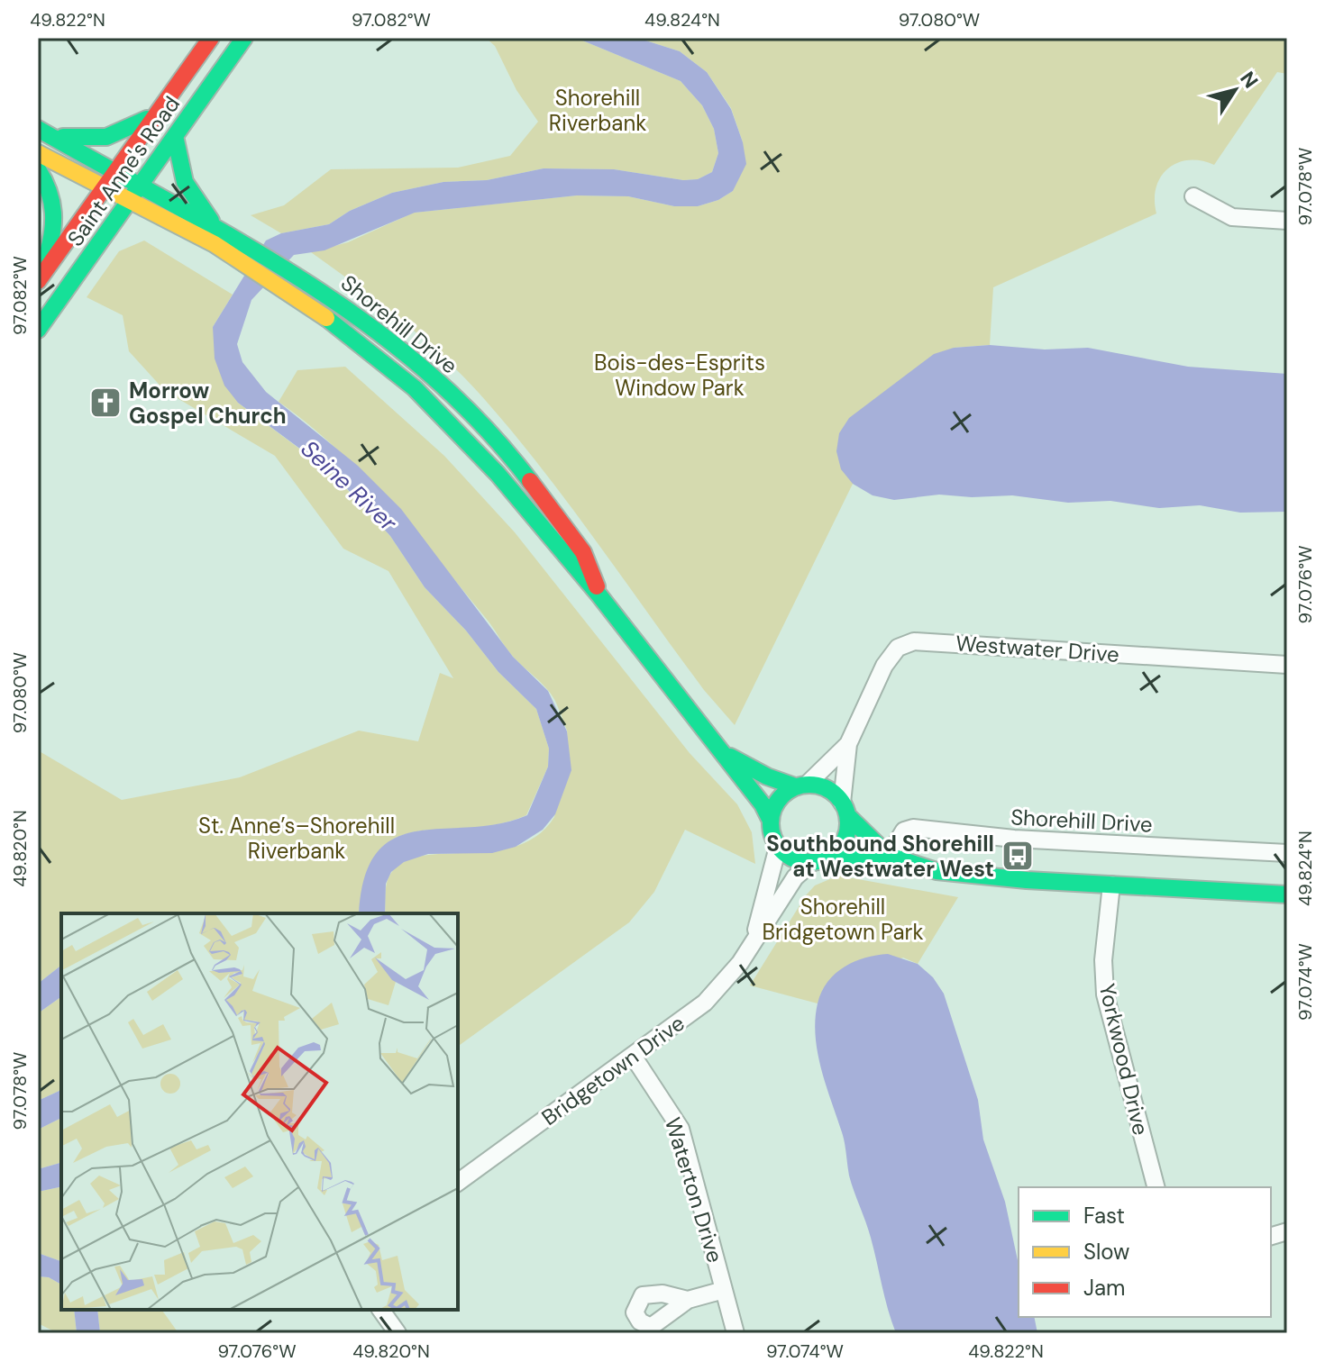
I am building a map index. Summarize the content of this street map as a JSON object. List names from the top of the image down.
{
  "streets": {
    "street": [
      "Saint Anne's Road",
      "Shorehill Drive",
      "Westwater Drive",
      "Yorkwood Drive",
      "Bridgetown Drive",
      "Waterton Drive"
    ]
  },
  "crossings": [
    ["Saint Anne's Road", "Shorehill Drive"],
    ["Shorehill Drive", "Westwater Drive"],
    ["Shorehill Drive", "Bridgetown Drive"],
    ["Westwater Drive", "Bridgetown Drive"],
    ["Bridgetown Drive", "Waterton Drive"]
  ],
  "water": ["Seine River"],
  "parks": [
    "Shorehill Riverbank",
    "Bois-des-Esprits Window Park",
    "St. Anne’s–Shorehill Riverbank",
    "Shorehill Bridgetown Park"
  ],
  "places": {
    "church": ["Morrow Gospel Church"],
    "bus stop": ["Southbound Shorehill at Westwater West"]
  },
  "legend": ["Fast", "Slow", "Jam"],
  "north": "top right",
  "coordinates": [
    "49.822°N",
    "97.082°W",
    "49.824°N",
    "97.080°W",
    "97.078°W",
    "97.076°W",
    "49.820°N",
    "97.074°W"
  ]
}
